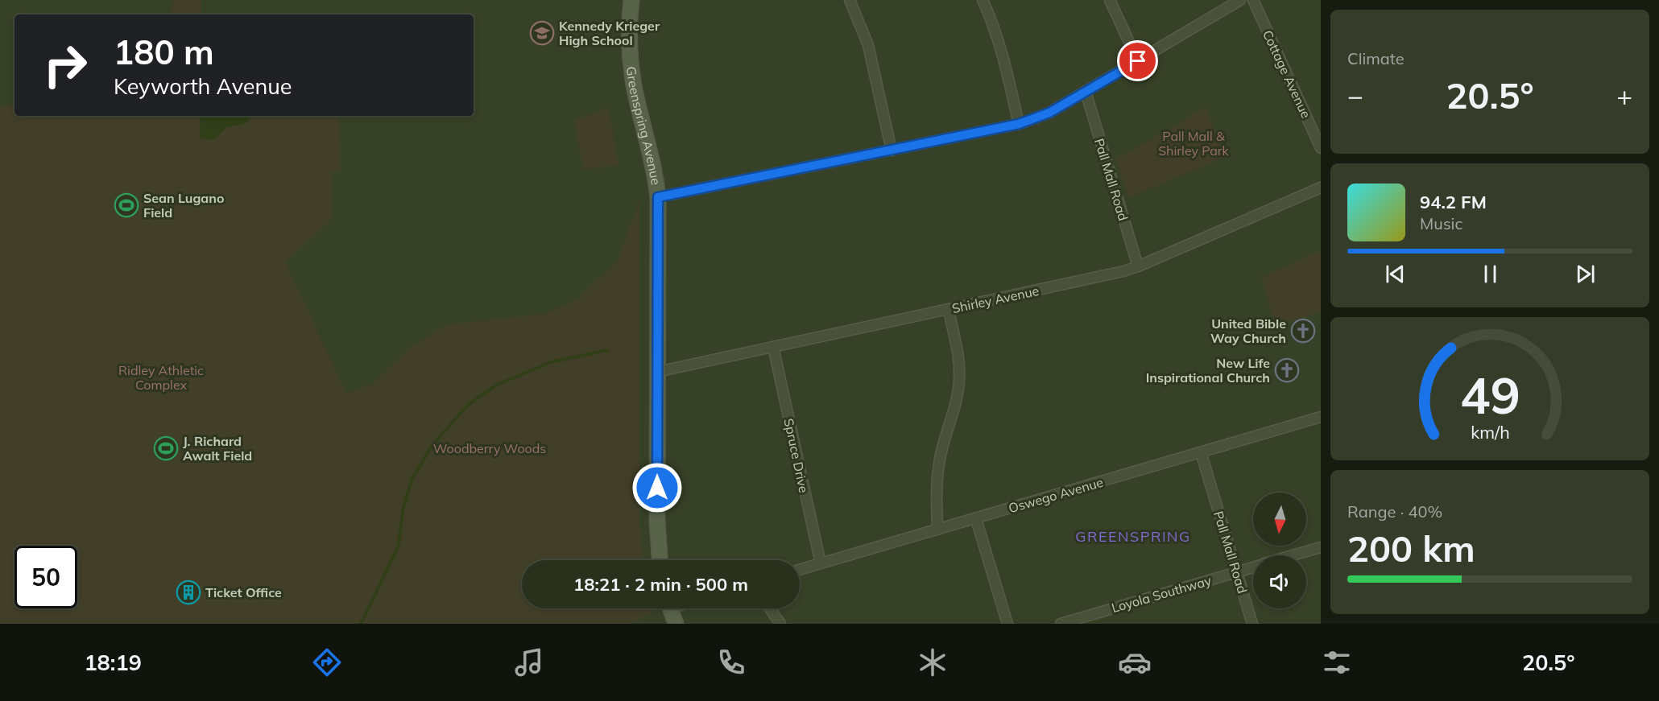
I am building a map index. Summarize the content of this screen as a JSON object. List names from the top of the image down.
{
  "streets": {
    "main road": ["Greenspring Avenue"],
    "street": [
      "Cottage Avenue",
      "Pall Mall Road",
      "Shirley Avenue",
      "Spruce Drive",
      "Oswego Avenue",
      "Loyola Southway"
    ]
  },
  "crossings": [
    ["Greenspring Avenue", "Shirley Avenue"],
    ["Pall Mall Road", "Shirley Avenue"],
    ["Pall Mall Road", "Oswego Avenue"],
    ["Pall Mall Road", "Loyola Southway"],
    ["Shirley Avenue", "Spruce Drive"],
    ["Spruce Drive", "Oswego Avenue"]
  ],
  "districts": ["GREENSPRING"],
  "parks": ["Pall Mall & Shirley Park", "Ridley Athletic Complex", "Woodberry Woods"],
  "places": {
    "school or university": ["Kennedy Krieger High School"],
    "sports": ["Sean Lugano Field", "J. Richard Awalt Field"],
    "church": ["United Bible Way Church", "New Life Inspirational Church"],
    "building": ["Ticket Office"]
  },
  "north": "bottom",
  "page": {
    "tile": [
      "Climate",
      ["Range · 40%", "200 km"]
    ],
    "turn": ["180 m", "Keyworth Avenue"],
    "heat": ["−", "20.5°", "+"],
    "song": ["94.2 FM", "Music"],
    "limit": "50",
    "trip": "18:21 · 2 min · 500 m",
    "tabs": ["18:19", "20.5°"],
    "gauge": ["49", "km/h"]
  }
}
